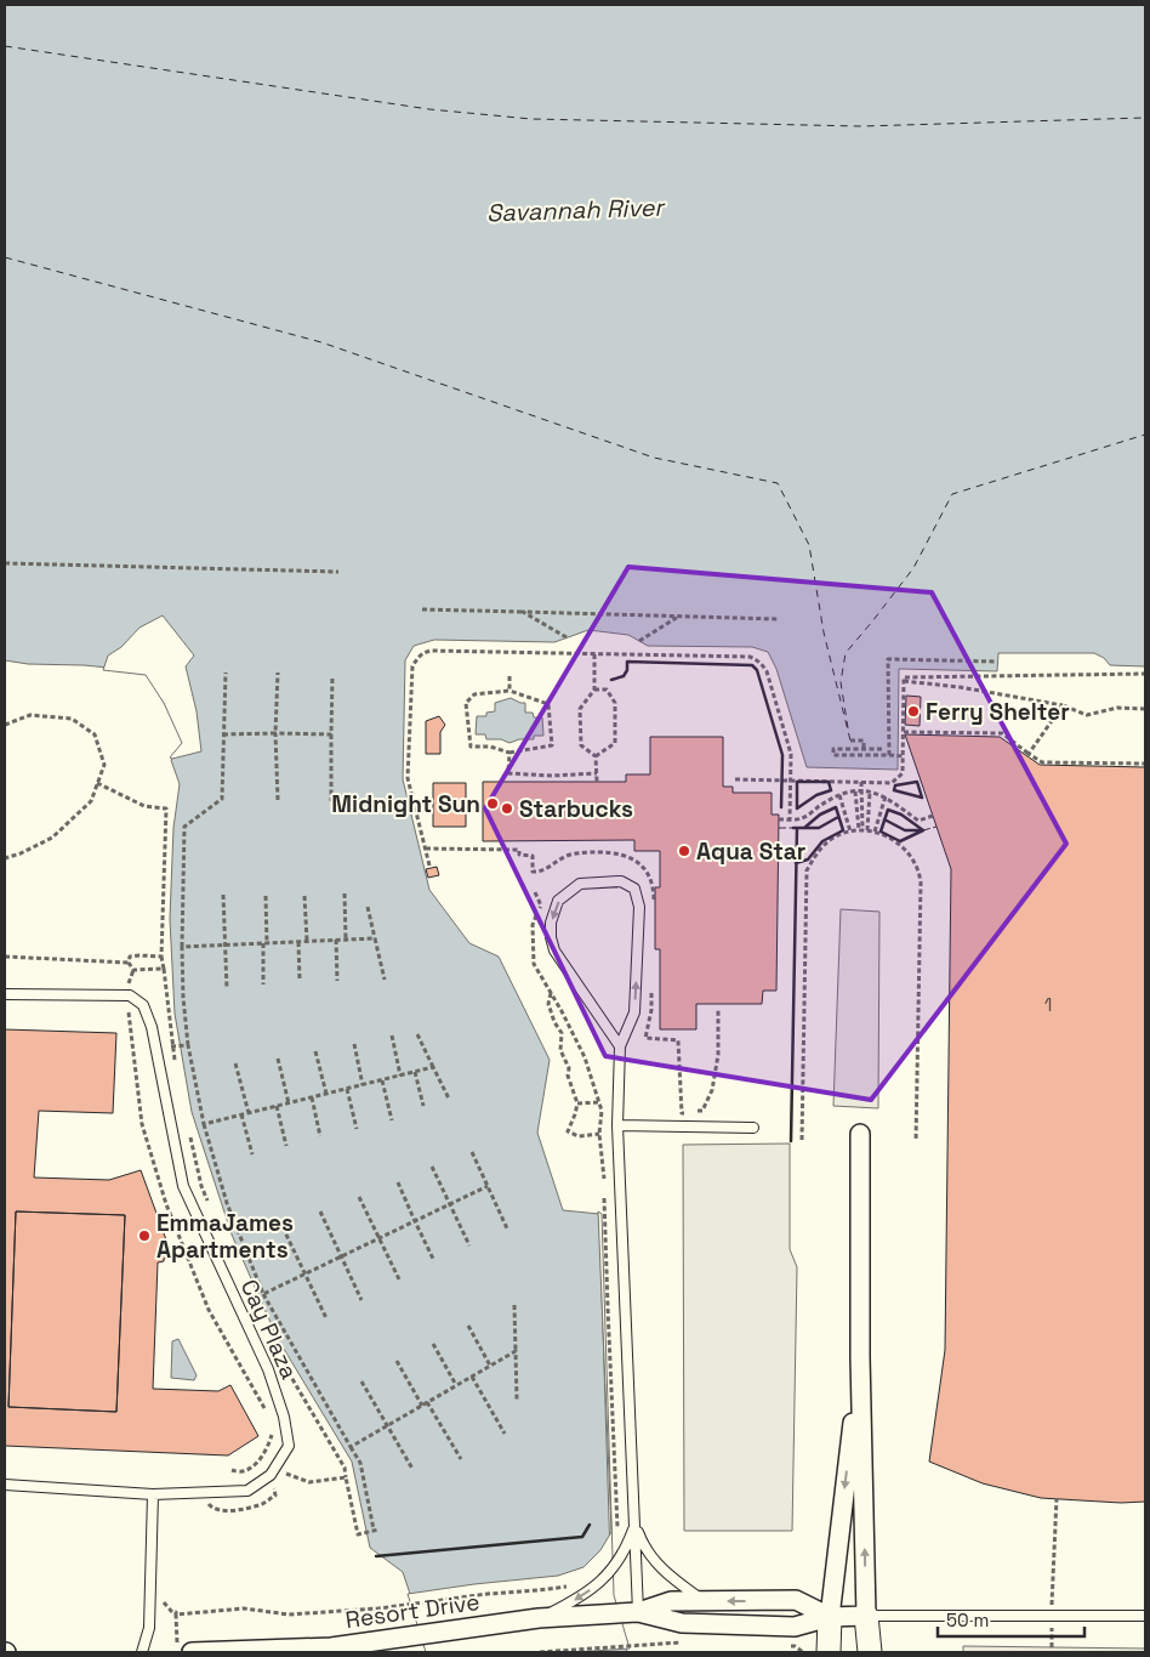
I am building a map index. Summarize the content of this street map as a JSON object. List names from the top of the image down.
{
  "streets": {
    "street": ["Resort Drive"],
    "lane": ["Cay Plaza"]
  },
  "water": ["Savannah River"],
  "places": [
    "Ferry Shelter",
    "Midnight Sun",
    "Starbucks",
    "Aqua Star",
    "EmmaJames Apartments"
  ],
  "house_numbers": ["1"],
  "scale_bar": "50 m"
}
